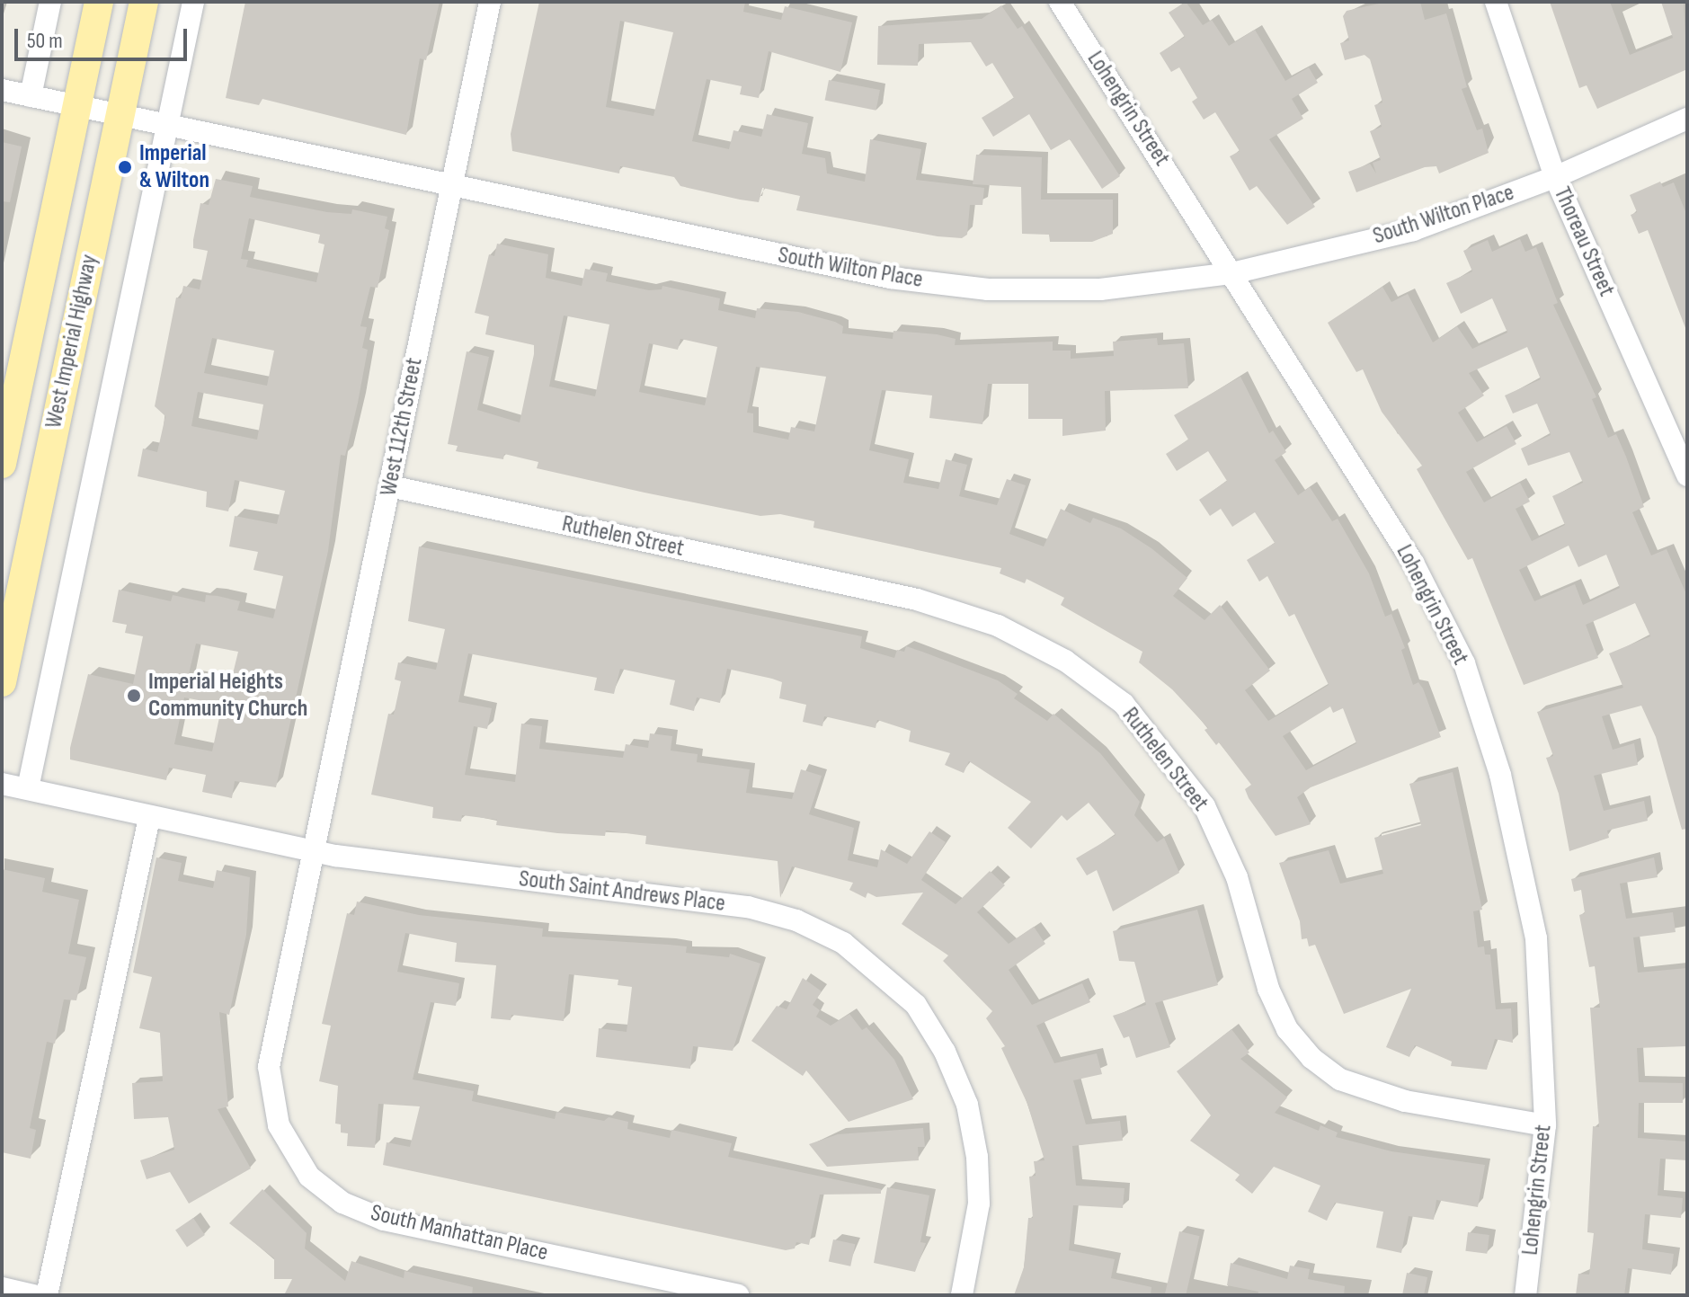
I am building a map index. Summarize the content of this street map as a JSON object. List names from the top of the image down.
{
  "streets": {
    "main road": ["West Imperial Highway"],
    "street": [
      "Lohengrin Street",
      "South Wilton Place",
      "Thoreau Street",
      "West 112th Street",
      "Ruthelen Street",
      "South Saint Andrews Place",
      "South Manhattan Place"
    ]
  },
  "crossings": [
    ["Lohengrin Street", "South Wilton Place"],
    ["Lohengrin Street", "Ruthelen Street"],
    ["South Wilton Place", "Thoreau Street"],
    ["South Wilton Place", "West Imperial Highway"],
    ["South Wilton Place", "West 112th Street"],
    ["West 112th Street", "Ruthelen Street"],
    ["West 112th Street", "South Saint Andrews Place"],
    ["West 112th Street", "South Manhattan Place"],
    ["South Saint Andrews Place", "South Manhattan Place"]
  ],
  "places": ["Imperial & Wilton", "Imperial Heights Community Church"],
  "scale_bar": "50 m"
}
